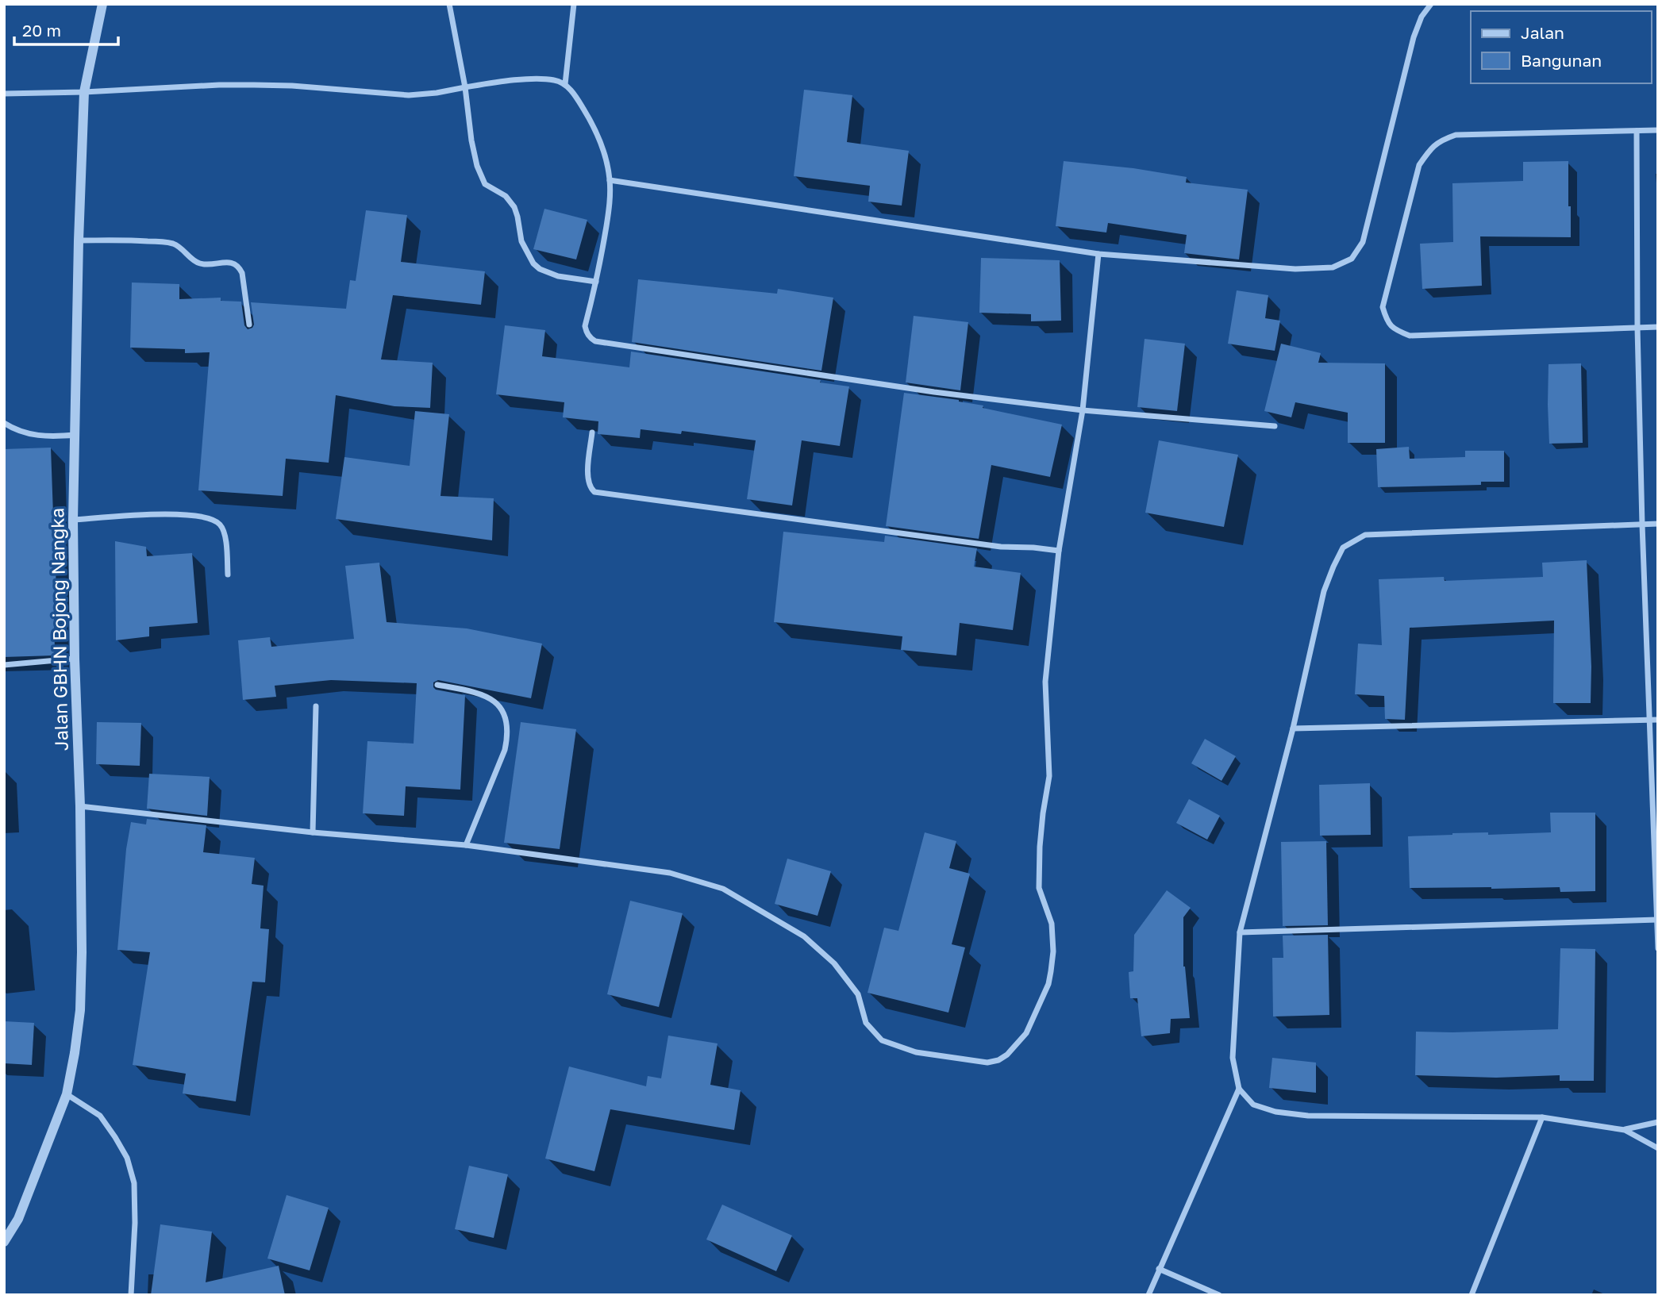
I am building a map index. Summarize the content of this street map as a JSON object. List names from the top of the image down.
{
  "streets": {
    "street": ["Jalan GBHN Bojong Nangka"]
  },
  "legend": ["Jalan", "Bangunan"],
  "scale_bar": "20 m"
}
